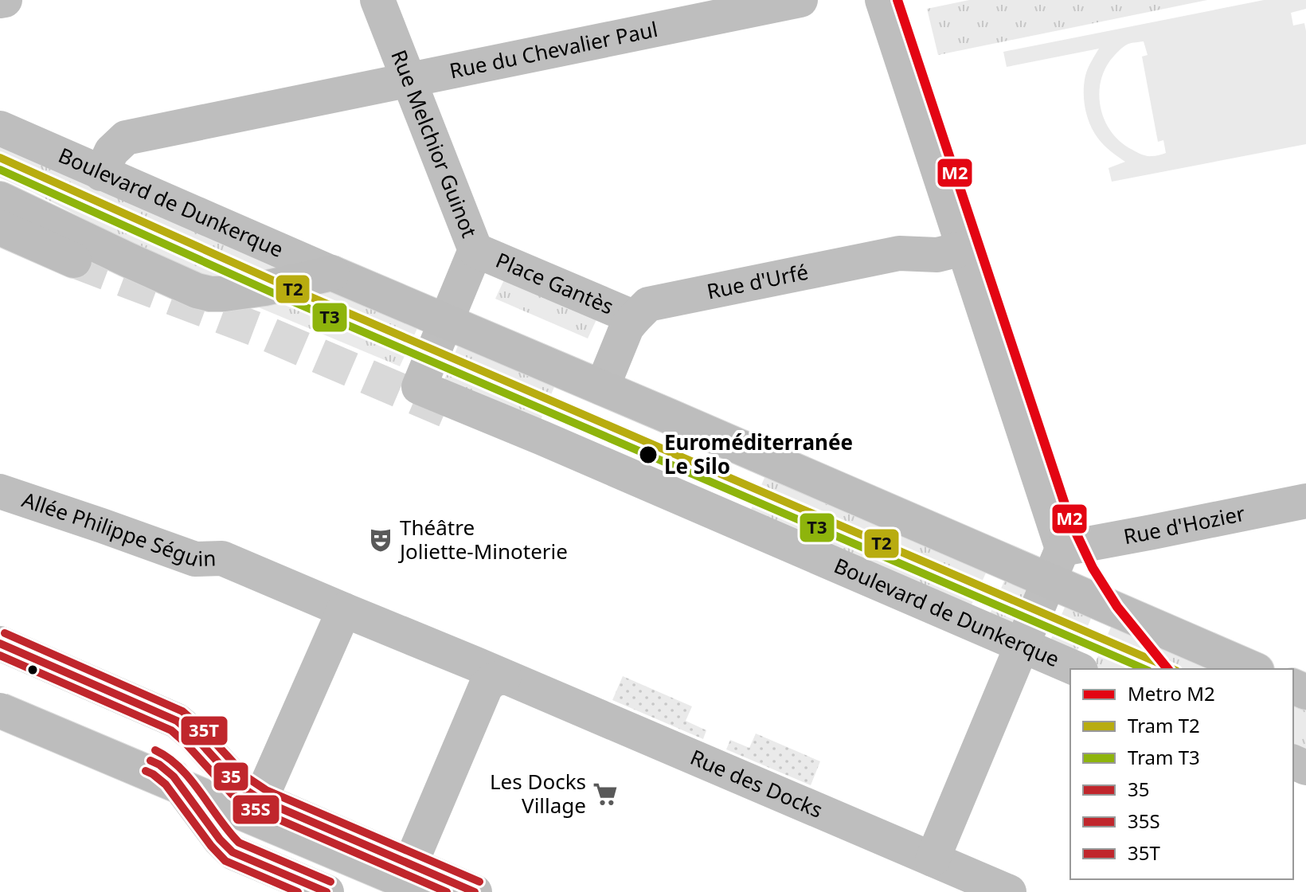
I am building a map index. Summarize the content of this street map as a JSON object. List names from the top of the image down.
{
  "streets": {
    "main road": ["Boulevard de Dunkerque"],
    "street": [
      "Rue du Chevalier Paul",
      "Rue Melchior Guinot",
      "Rue d'Urfé",
      "Place Gantès",
      "Rue d'Hozier",
      "Allée Philippe Séguin",
      "Rue des Docks"
    ]
  },
  "crossings": [
    ["Rue du Chevalier Paul", "Rue Melchior Guinot"],
    ["Rue du Chevalier Paul", "Boulevard de Dunkerque"],
    ["Rue Melchior Guinot", "Boulevard de Dunkerque"],
    ["Rue Melchior Guinot", "Place Gantès"],
    ["Boulevard de Dunkerque", "Rue d'Urfé"],
    ["Rue d'Urfé", "Place Gantès"],
    ["Allée Philippe Séguin", "Rue des Docks"]
  ],
  "places": {
    "other": ["Euroméditerranée Le Silo"],
    "theatre": ["Théâtre Joliette-Minoterie"],
    "supermarket": ["Les Docks Village"]
  },
  "lines": [
    "metro line M2",
    "tram line T2",
    "tram line T3",
    "transit line 35T",
    "transit line 35",
    "transit line 35S"
  ],
  "legend": [
    "Metro M2",
    "Tram T2",
    "Tram T3",
    "35",
    "35S",
    "35T"
  ]
}
